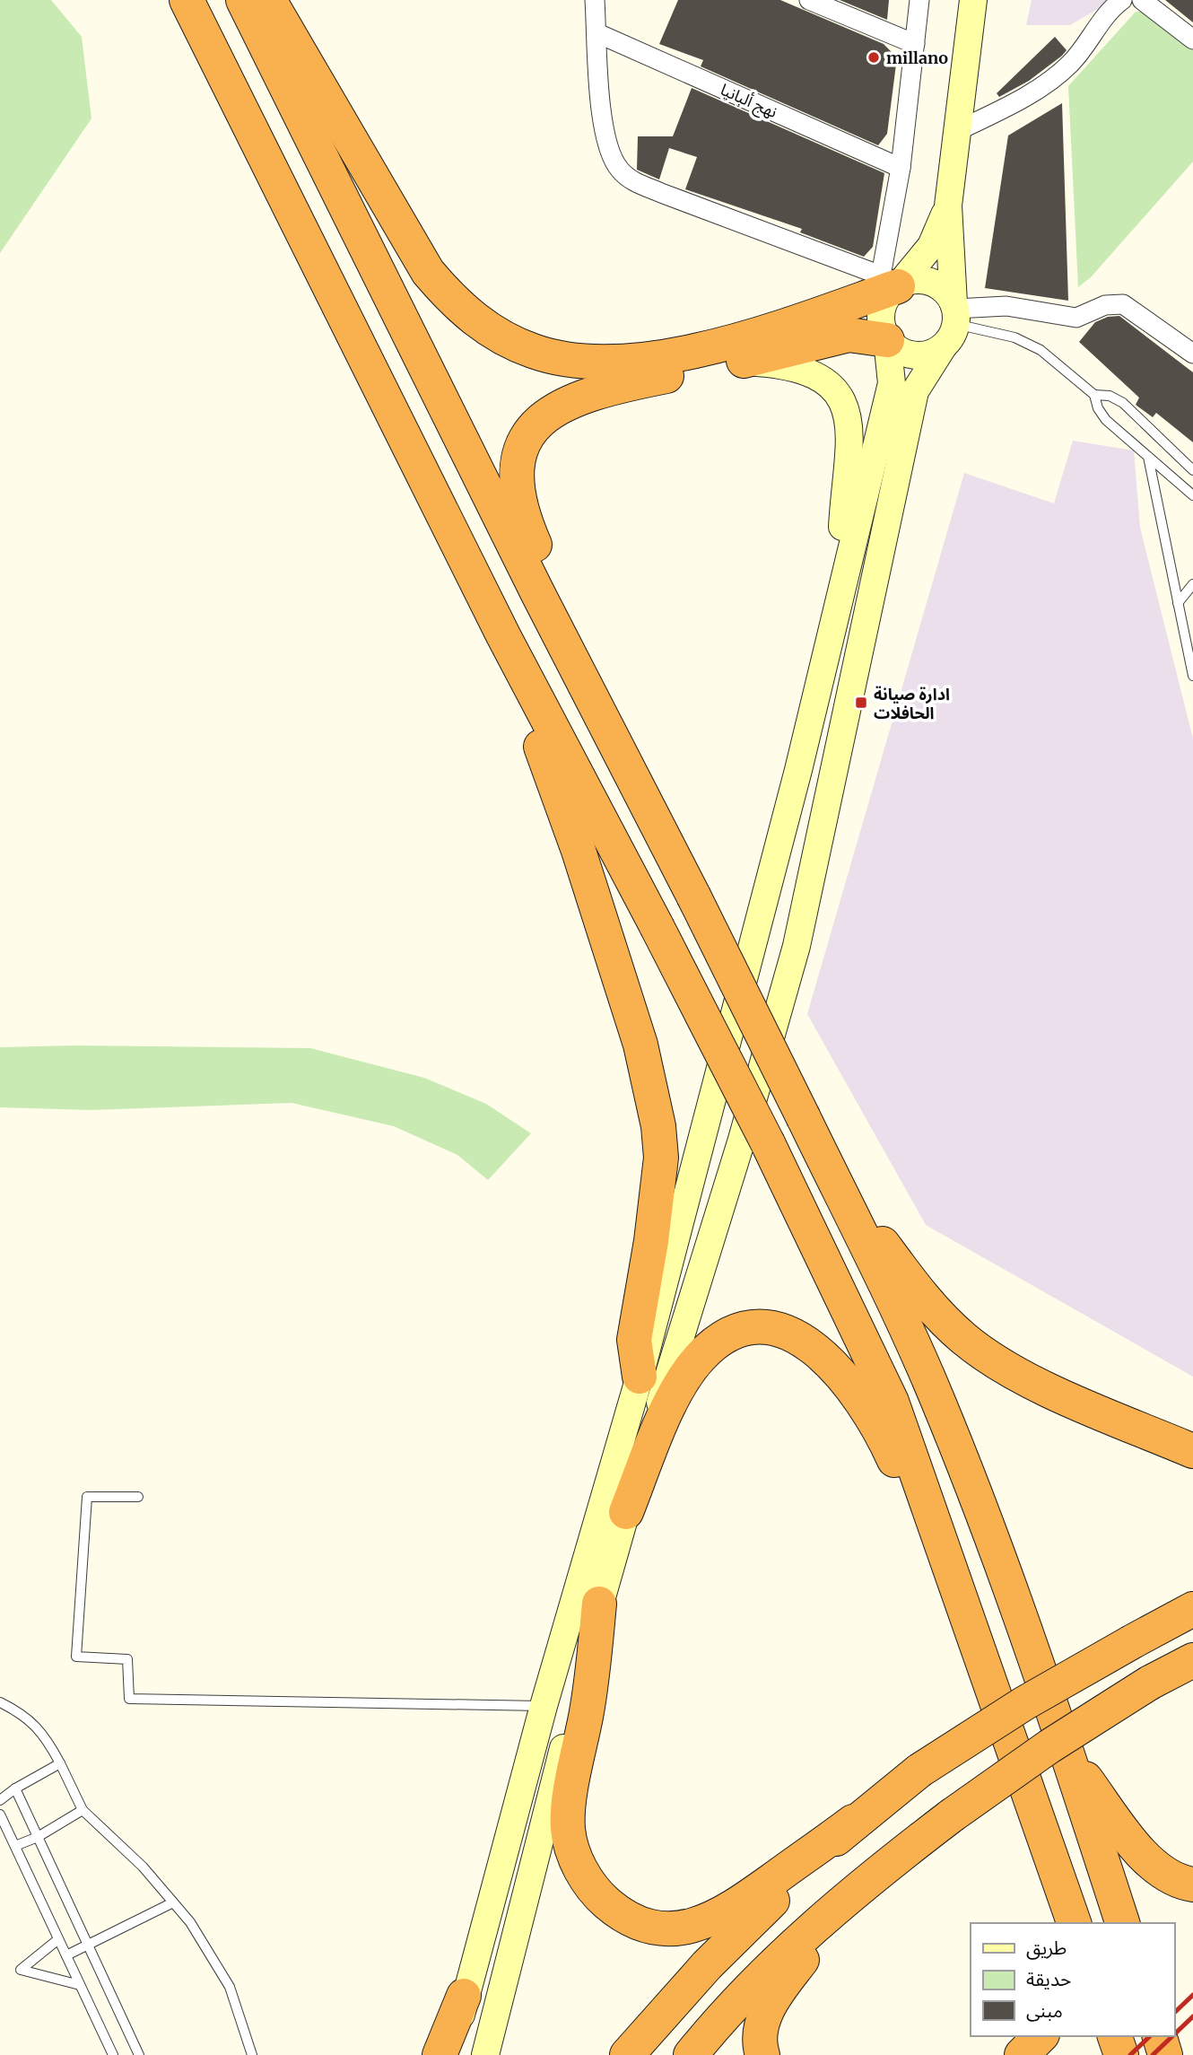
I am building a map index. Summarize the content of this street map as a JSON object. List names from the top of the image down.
{
  "streets": {
    "street": ["نهج ألبانيا"]
  },
  "places": {
    "other": ["millano"],
    "transit": ["ادارة صيانة الحافلات"]
  },
  "legend": ["طريق", "حديقة", "مبنى"]
}
